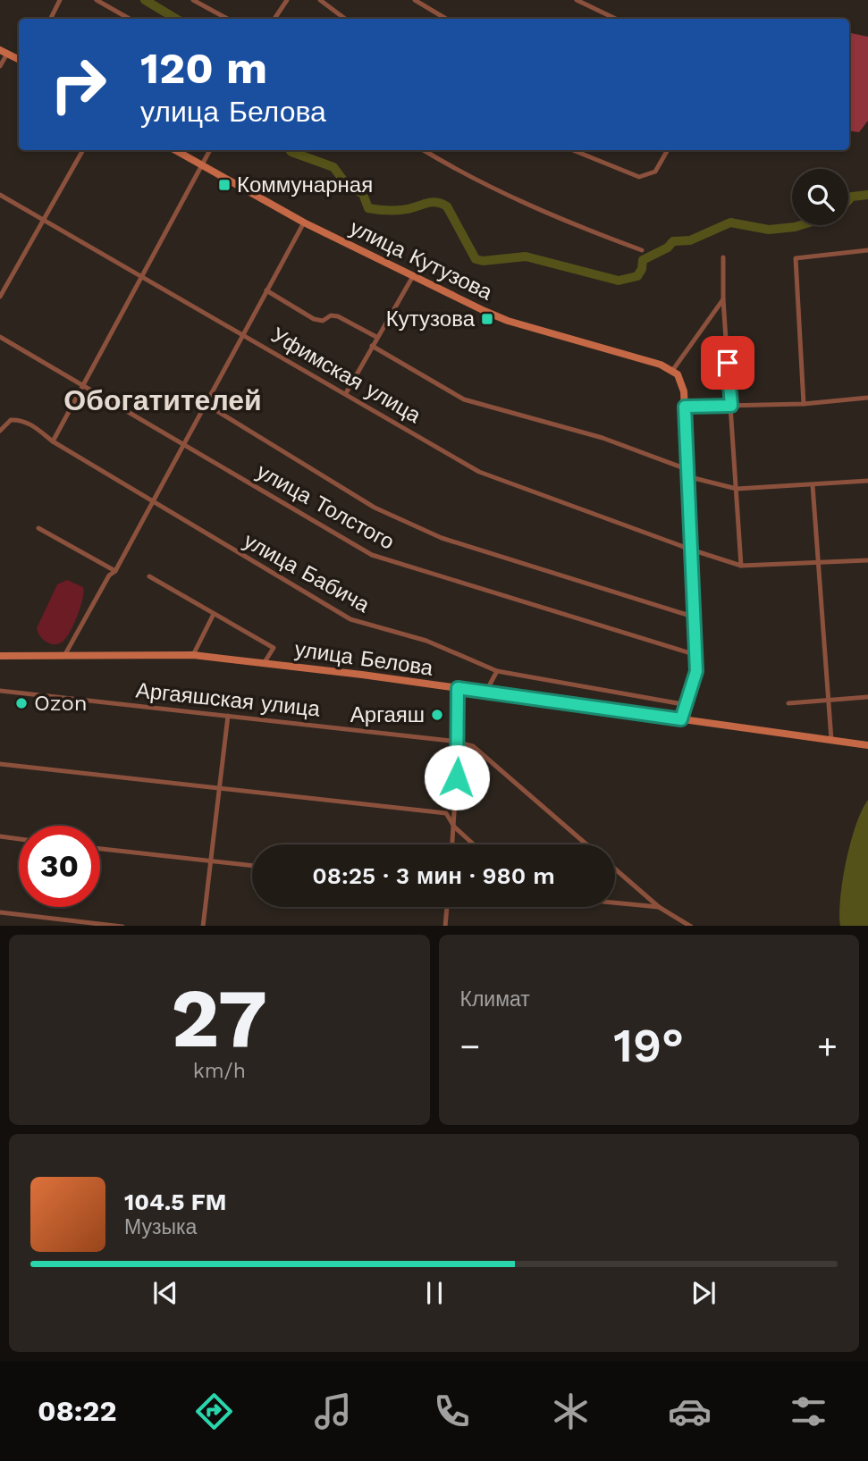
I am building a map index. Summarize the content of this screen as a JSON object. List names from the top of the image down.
{
  "streets": {
    "main road": ["улица Кутузова", "улица Белова"],
    "street": [
      "Уфимская улица",
      "улица Толстого",
      "улица Бабича",
      "Аргаяшская улица"
    ]
  },
  "districts": ["Обогатителей"],
  "places": {
    "transit": ["Коммунарная", "Кутузова"],
    "other": ["Ozon", "Аргаяш"]
  },
  "page": {
    "turn": ["120 m", "улица Белова"],
    "limit": "30",
    "trip": "08:25 · 3 мин · 980 m",
    "tile": [
      ["27", "km/h"],
      "Климат"
    ],
    "heat": ["−", "19°", "+"],
    "song": ["104.5 FM", "Музыка"],
    "tabs": "08:22"
  }
}
